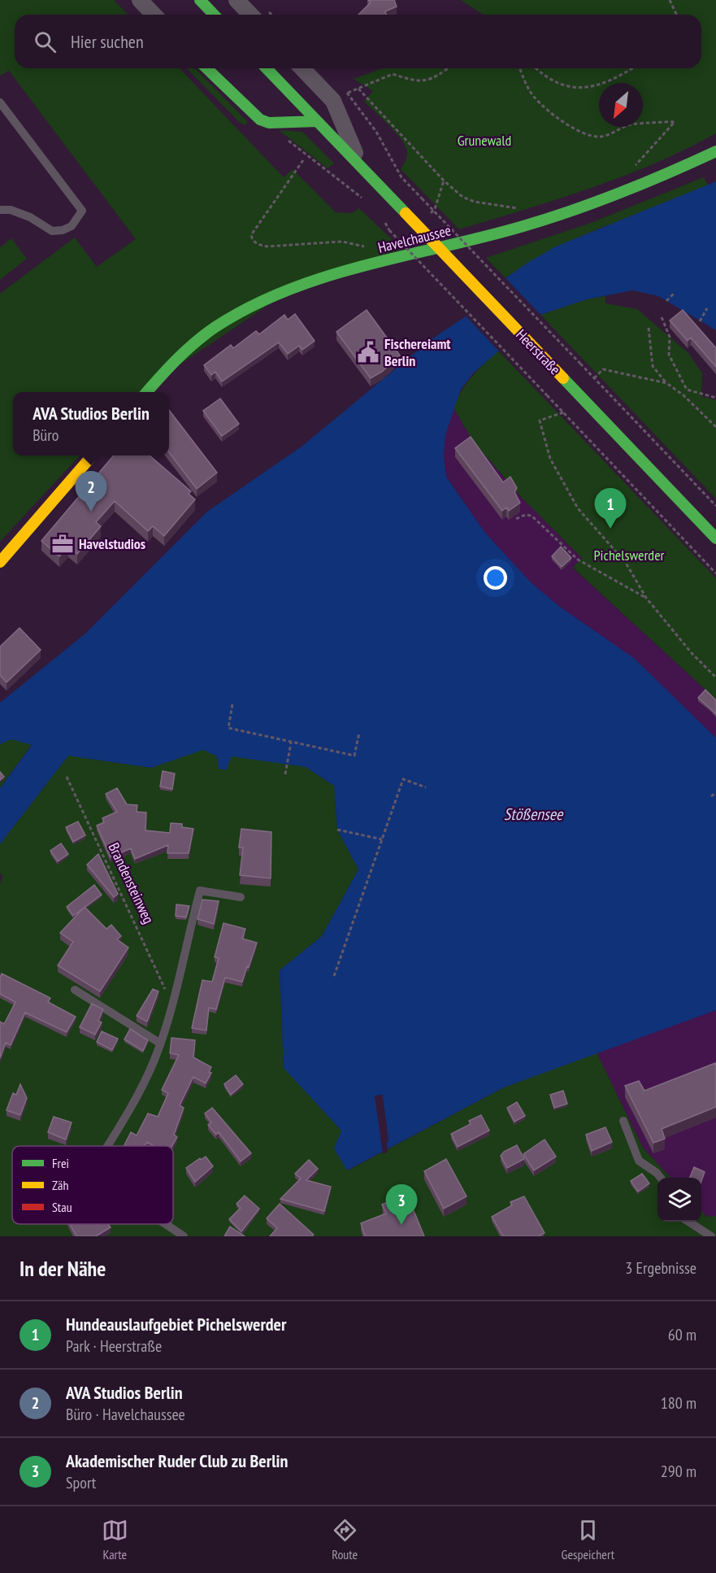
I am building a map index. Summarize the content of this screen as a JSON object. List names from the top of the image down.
{
  "streets": {
    "street": ["Havelchaussee", "Heerstraße"],
    "path": ["Brandensteinweg"]
  },
  "water": ["Stößensee"],
  "parks": ["Grunewald", "Pichelswerder"],
  "places": {
    "public building": ["Fischereiamt Berlin"],
    "office": ["Havelstudios"]
  },
  "legend": ["Frei", "Zäh", "Stau"],
  "north": "bottom left",
  "page": {
    "search": "Hier suchen",
    "popup": ["AVA Studios Berlin", "Büro"],
    "pins": ["2", "1", "3"],
    "heading": ["In der Nähe", "3 Ergebnisse"],
    "list": [
      {
        "mark": "1",
        "name": "Hundeauslaufgebiet Pichelswerder",
        "note": "Park · Heerstraße",
        "value": "60 m"
      },
      {
        "mark": "2",
        "name": "AVA Studios Berlin",
        "note": "Büro · Havelchaussee",
        "value": "180 m"
      },
      {
        "mark": "3",
        "name": "Akademischer Ruder Club zu Berlin",
        "note": "Sport",
        "value": "290 m"
      }
    ],
    "nav": ["Karte", "Route", "Gespeichert"]
  }
}
